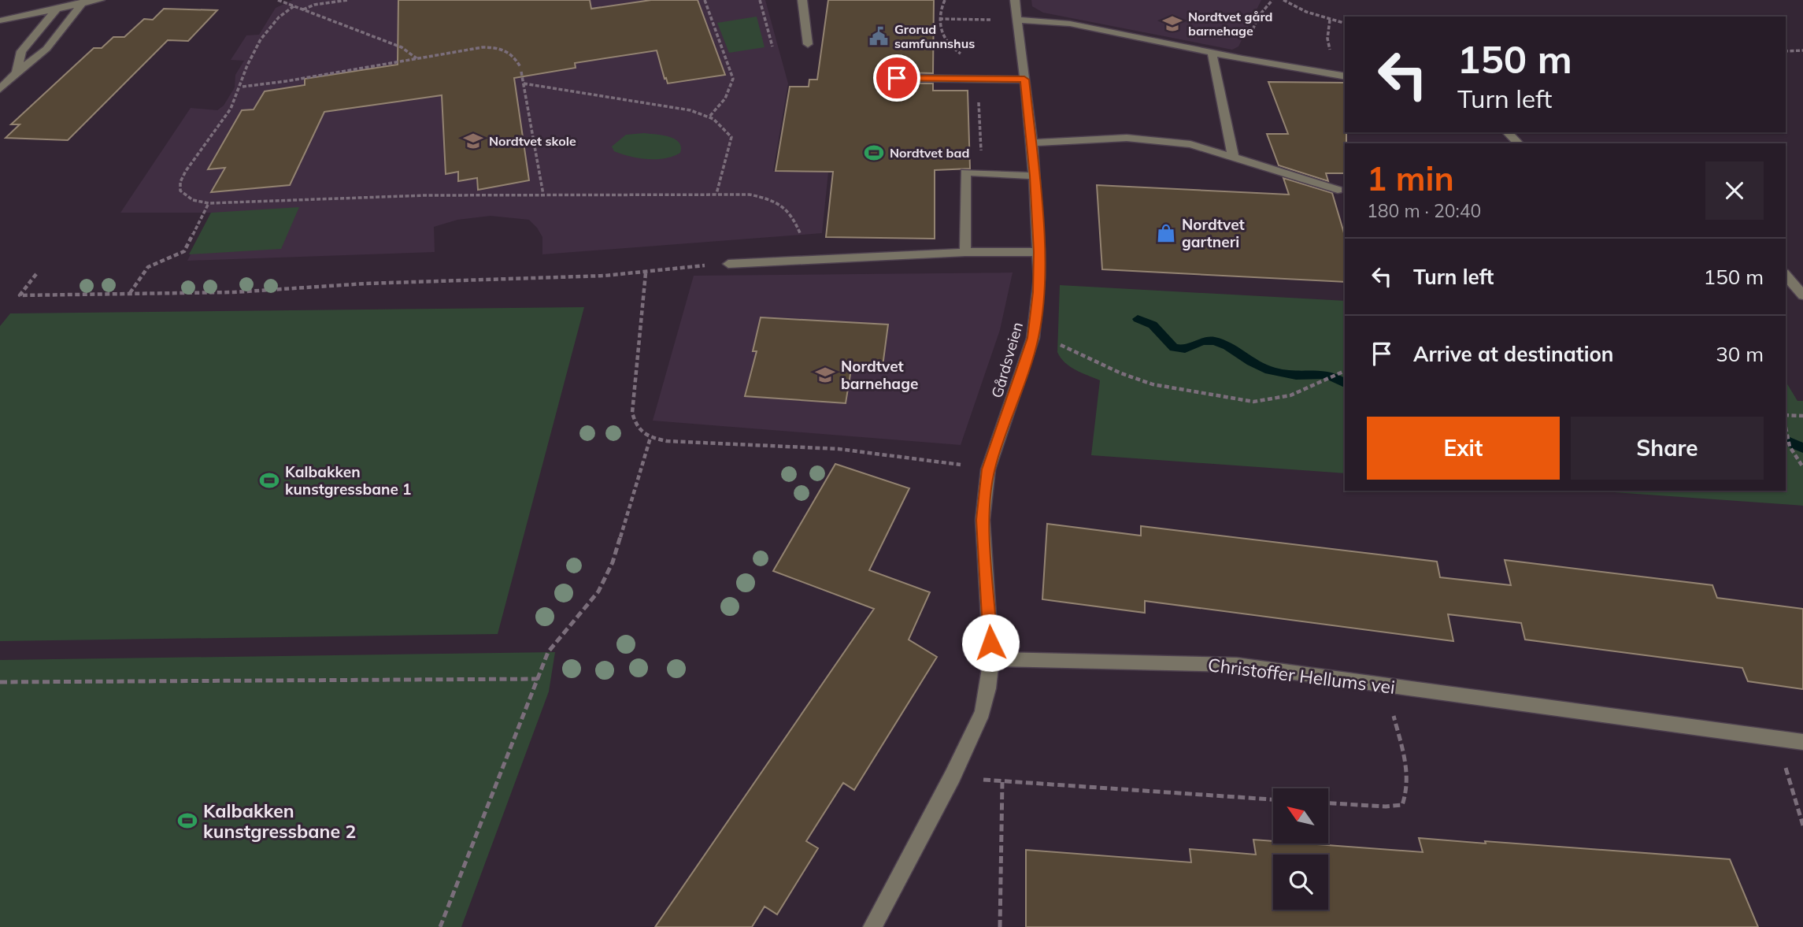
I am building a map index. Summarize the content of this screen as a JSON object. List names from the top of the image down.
{
  "streets": {
    "street": ["Gårdsveien", "Christoffer Hellums vei"]
  },
  "crossings": [
    ["Gårdsveien", "Christoffer Hellums vei"]
  ],
  "places": {
    "school or university": ["Nordtvet gård barnehage", "Nordtvet skole", "Nordtvet barnehage"],
    "public building": ["Grorud samfunnshus"],
    "sports": ["Nordtvet bad", "Kalbakken kunstgressbane 1", "Kalbakken kunstgressbane 2"],
    "shop": ["Nordtvet gartneri"]
  },
  "north": "top left",
  "page": {
    "turn": ["150 m", "Turn left"],
    "heading": ["1 min", "180 m · 20:40"],
    "list": [
      {
        "name": "Turn left",
        "value": "150 m"
      },
      {
        "name": "Arrive at destination",
        "value": "30 m"
      }
    ],
    "buttons": ["Exit", "Share"]
  }
}
